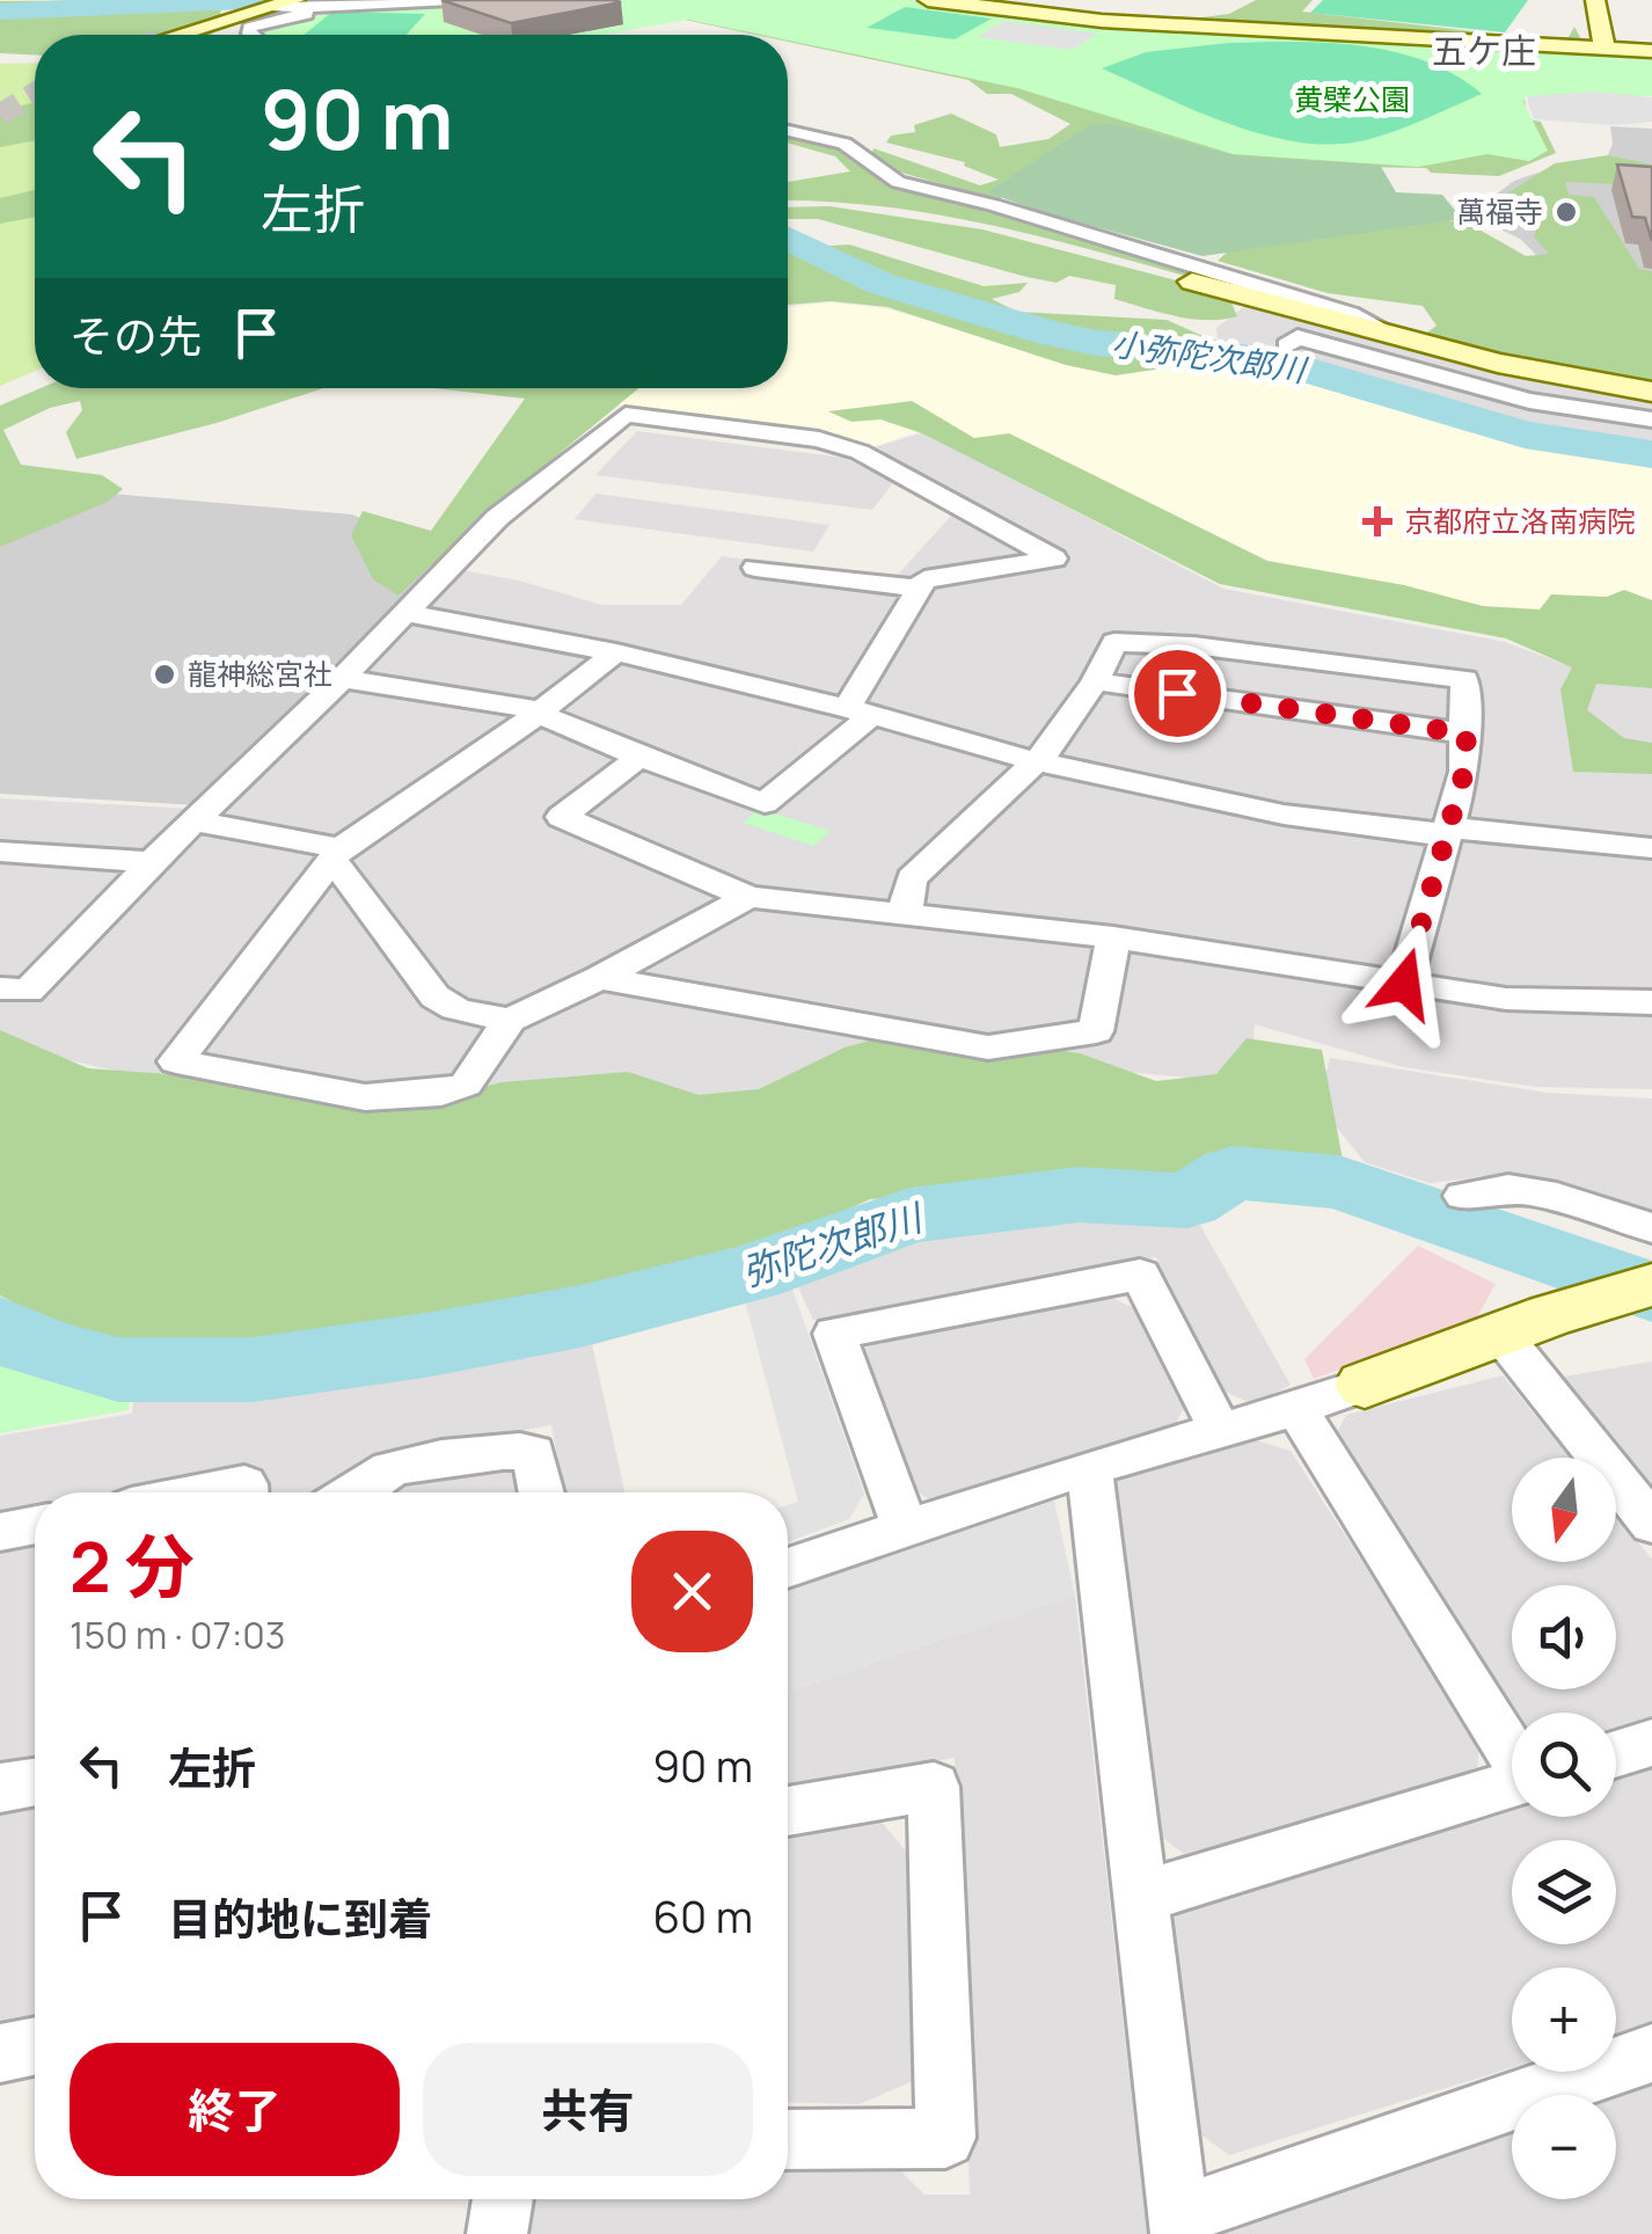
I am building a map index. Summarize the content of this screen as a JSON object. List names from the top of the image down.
{
  "districts": ["五ケ庄"],
  "water": ["小弥陀次郎川", "弥陀次郎川"],
  "parks": ["黄檗公園"],
  "places": {
    "other": ["萬福寺", "龍神総宮社"],
    "health": ["京都府立洛南病院"]
  },
  "north": "bottom",
  "page": {
    "turn": ["90 m", "左折"],
    "then": "その先",
    "map_buttons": ["+", "−"],
    "heading": ["2 分", "150 m · 07:03"],
    "list": [
      {
        "name": "左折",
        "value": "90 m"
      },
      {
        "name": "目的地に到着",
        "value": "60 m"
      }
    ],
    "buttons": ["終了", "共有"]
  }
}
